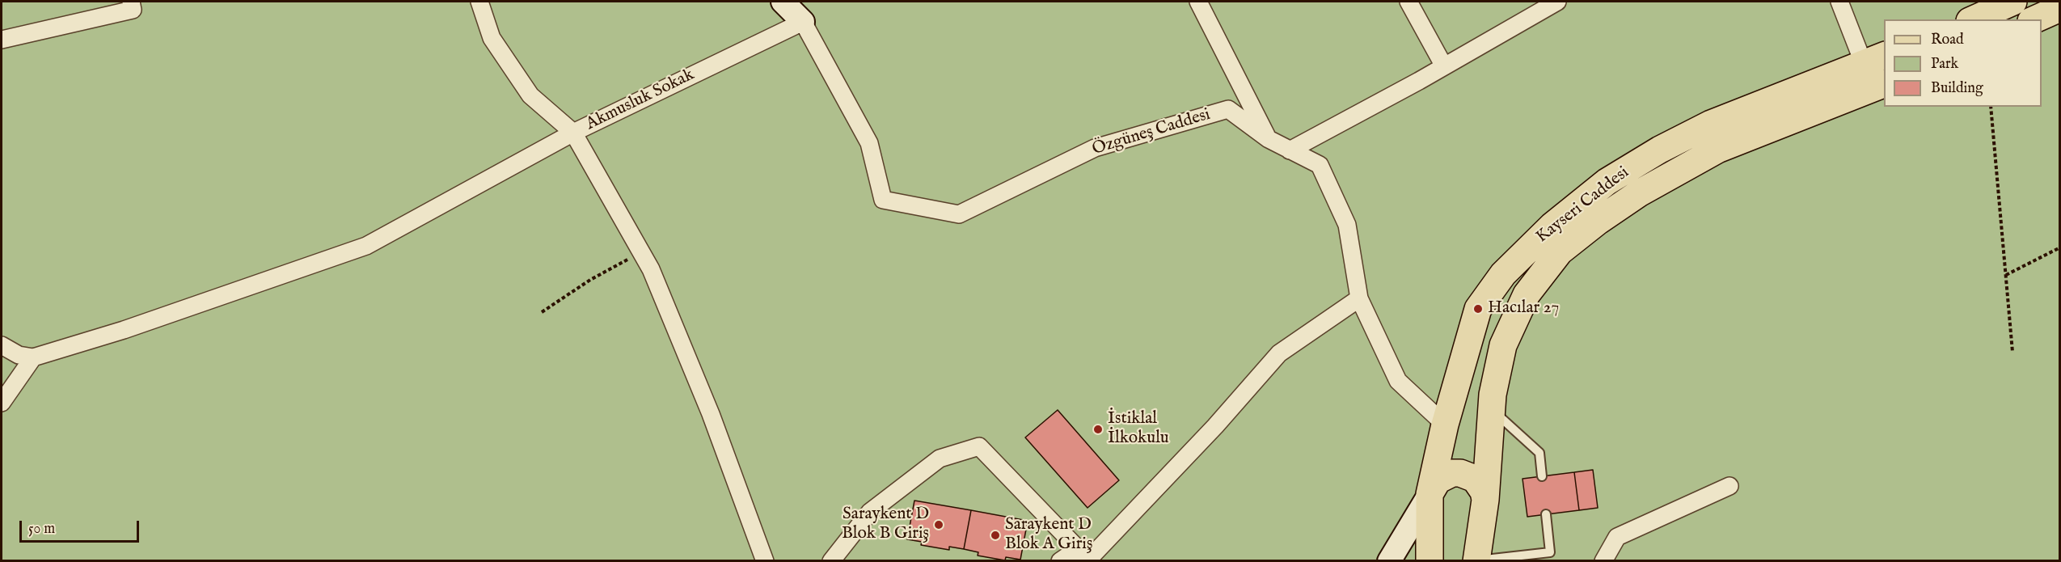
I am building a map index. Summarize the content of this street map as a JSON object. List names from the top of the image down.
{
  "streets": {
    "main road": ["Kayseri Caddesi"],
    "street": ["Akmusluk Sokak", "Özgüneş Caddesi"]
  },
  "crossings": [
    ["Akmusluk Sokak", "Özgüneş Caddesi"],
    ["Özgüneş Caddesi", "Kayseri Caddesi"]
  ],
  "places": [
    "Hacılar 27",
    "İstiklal İlkokulu",
    "Saraykent D Blok B Giriş",
    "Saraykent D Blok A Giriş"
  ],
  "legend": ["Road", "Park", "Building"],
  "scale_bar": "50 m"
}
